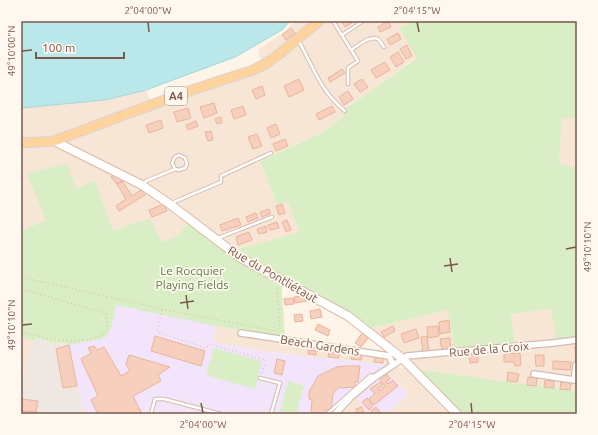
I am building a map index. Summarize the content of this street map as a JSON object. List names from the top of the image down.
{
  "streets": {
    "main road": ["A4", "Rue du Pontliétaut"],
    "street": ["Beach Gardens", "Rue de la Croix"]
  },
  "crossings": [
    ["A4", "Rue du Pontliétaut"],
    ["Rue du Pontliétaut", "Rue de la Croix"],
    ["Beach Gardens", "Rue de la Croix"]
  ],
  "parks": ["Le Rocquier Playing Fields"],
  "scale_bar": "100 m",
  "coordinates": [
    "2°04'00\"W",
    "2°04'15\"W",
    "49°10'00\"N",
    "49°10'10\"N"
  ]
}
